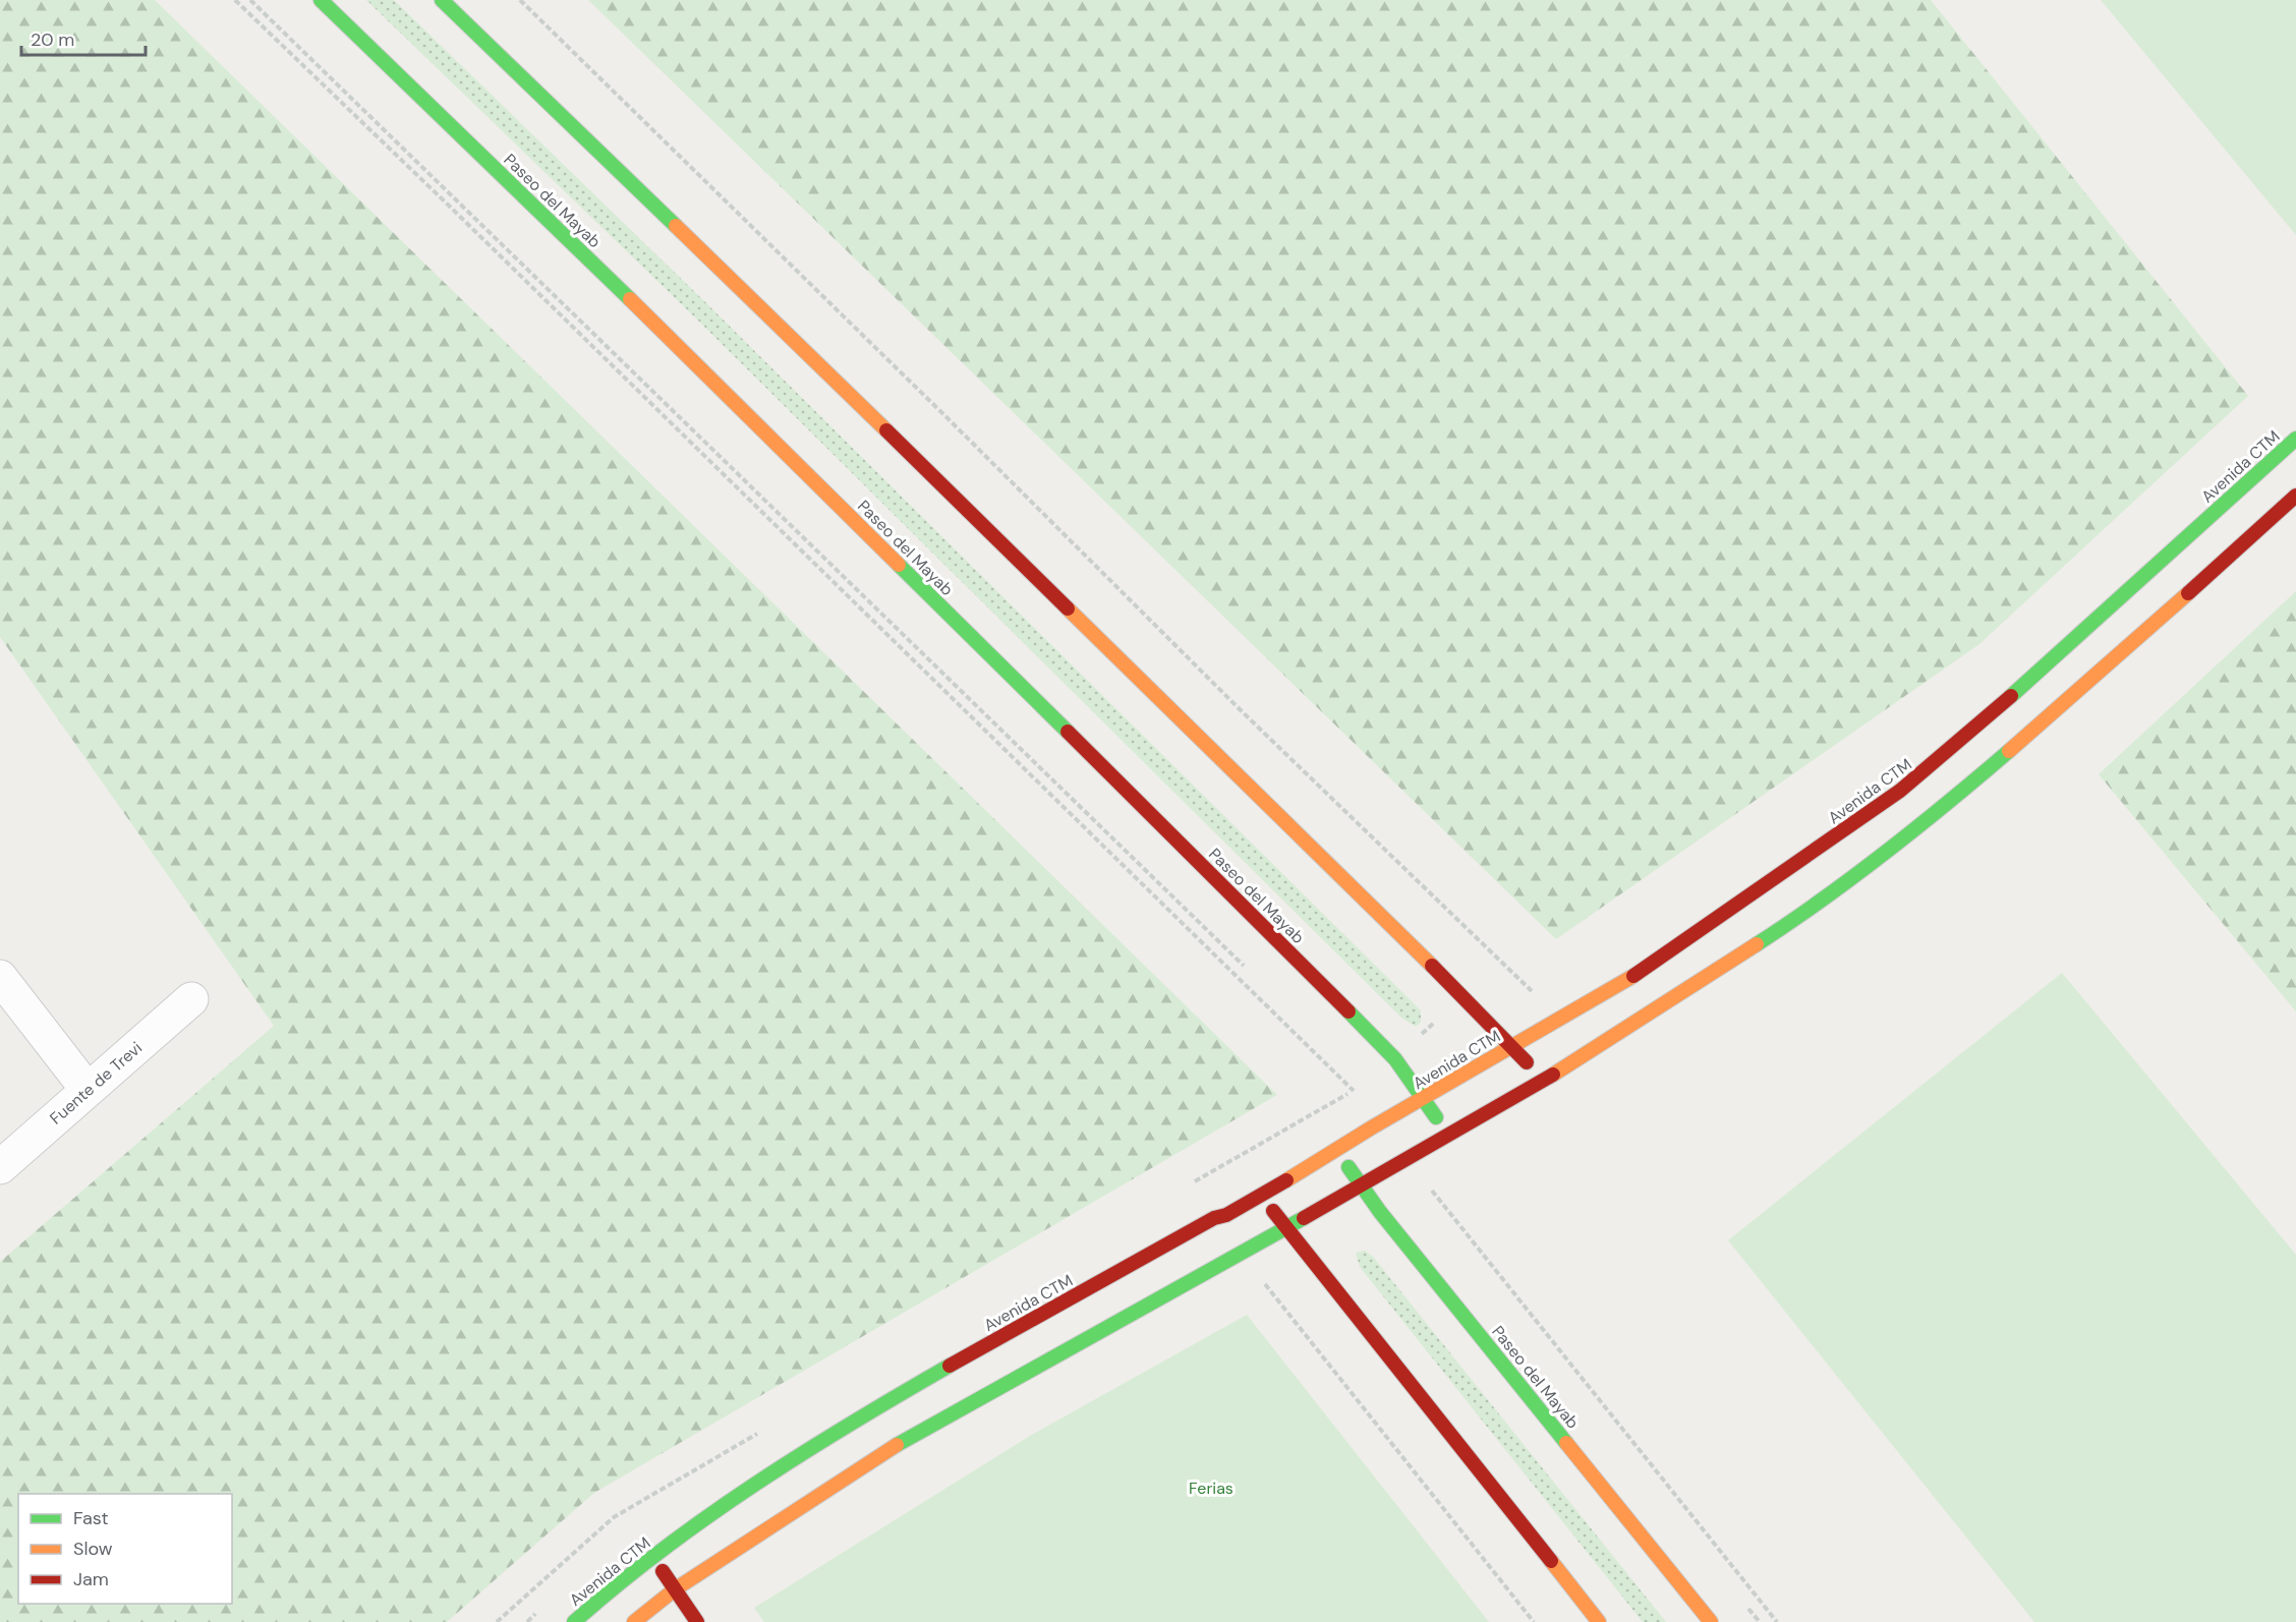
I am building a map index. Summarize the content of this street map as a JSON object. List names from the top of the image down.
{
  "streets": {
    "main road": ["Paseo del Mayab", "Avenida CTM"],
    "street": ["Fuente de Trevi"]
  },
  "crossings": [
    ["Paseo del Mayab", "Avenida CTM"]
  ],
  "parks": ["Ferias"],
  "legend": ["Fast", "Slow", "Jam"],
  "scale_bar": "20 m"
}
